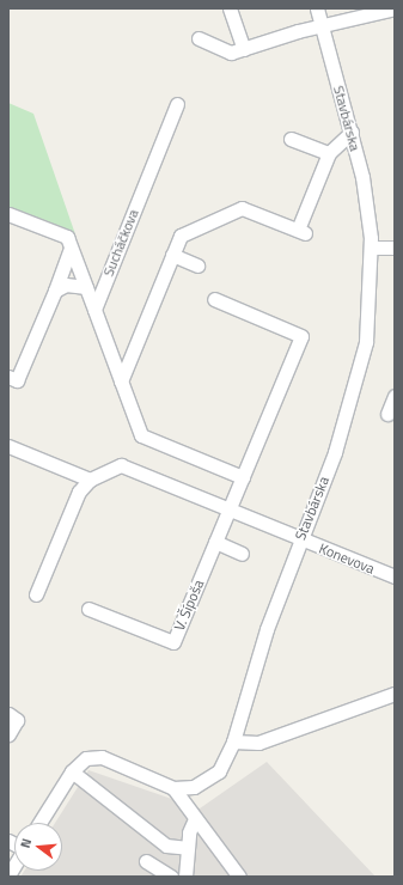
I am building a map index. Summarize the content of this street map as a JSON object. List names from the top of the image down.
{
  "streets": {
    "street": [
      "Stavbárska",
      "Sucháčkova",
      "Konevova",
      "V. Šípoša"
    ]
  },
  "crossings": [
    ["Stavbárska", "Konevova"]
  ],
  "north": "left"
}
